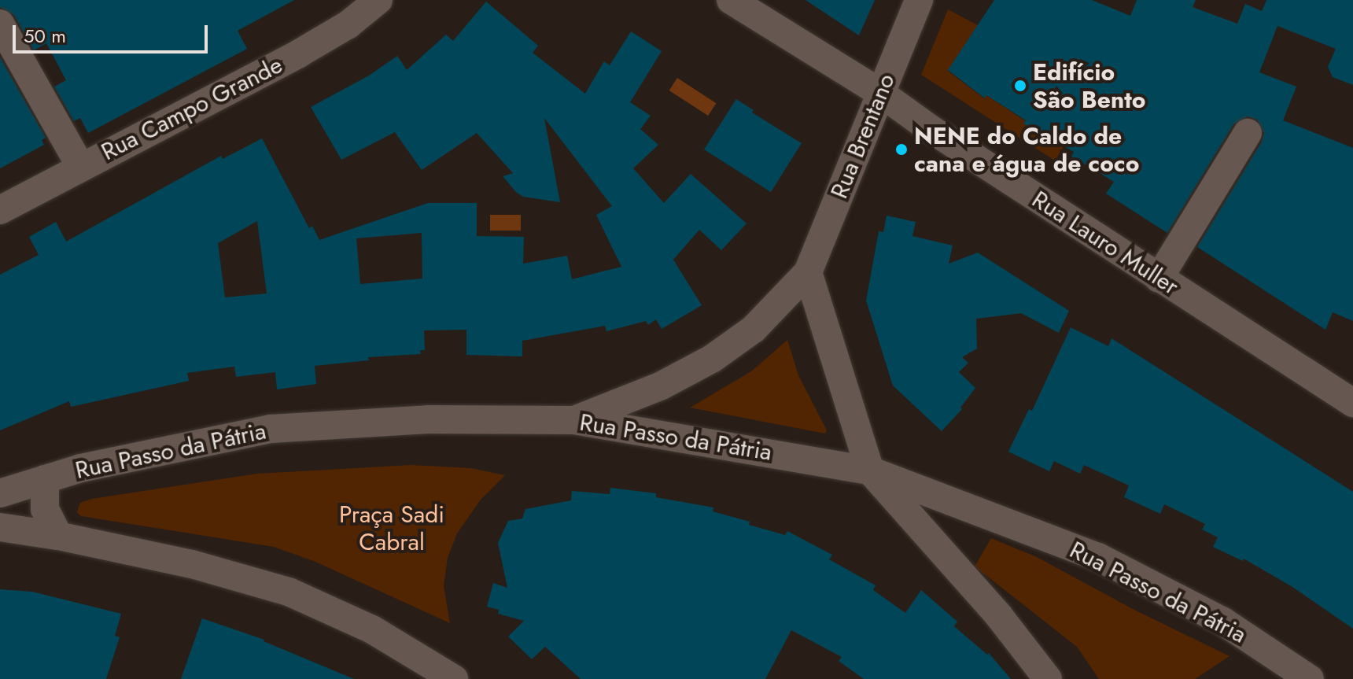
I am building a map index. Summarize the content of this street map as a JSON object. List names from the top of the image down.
{
  "streets": {
    "street": [
      "Rua Campo Grande",
      "Rua Brentano",
      "Rua Lauro Muller",
      "Rua Passo da Pátria"
    ]
  },
  "crossings": [
    ["Rua Brentano", "Rua Lauro Muller"],
    ["Rua Brentano", "Rua Passo da Pátria"]
  ],
  "parks": ["Praça Sadi Cabral"],
  "places": ["Edifício São Bento", "NENE do Caldo de cana e água de coco"],
  "scale_bar": "50 m"
}
